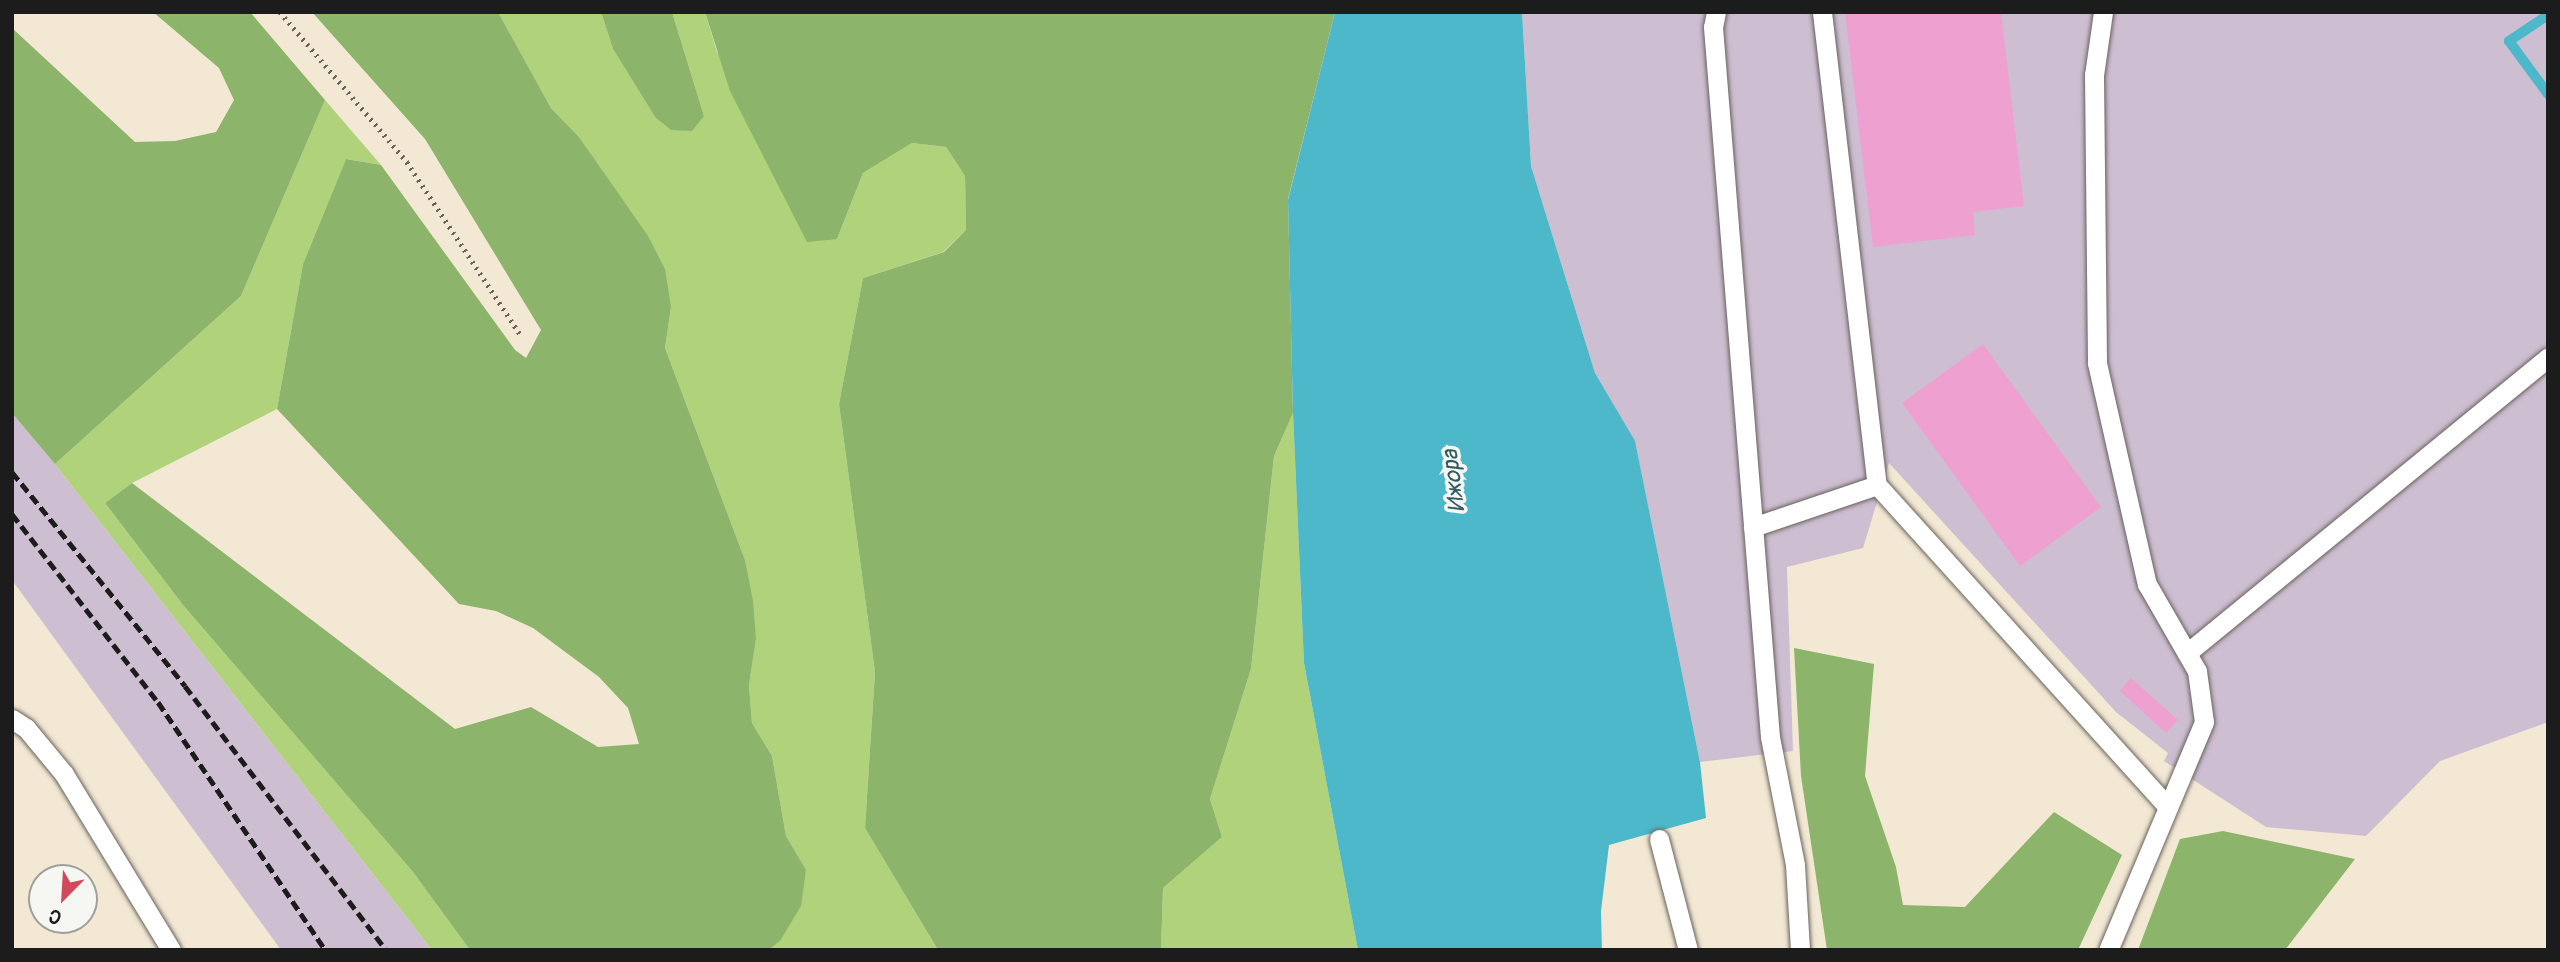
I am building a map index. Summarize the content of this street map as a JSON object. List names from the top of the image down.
{
  "water": ["Ижора"],
  "north": "bottom left"
}
